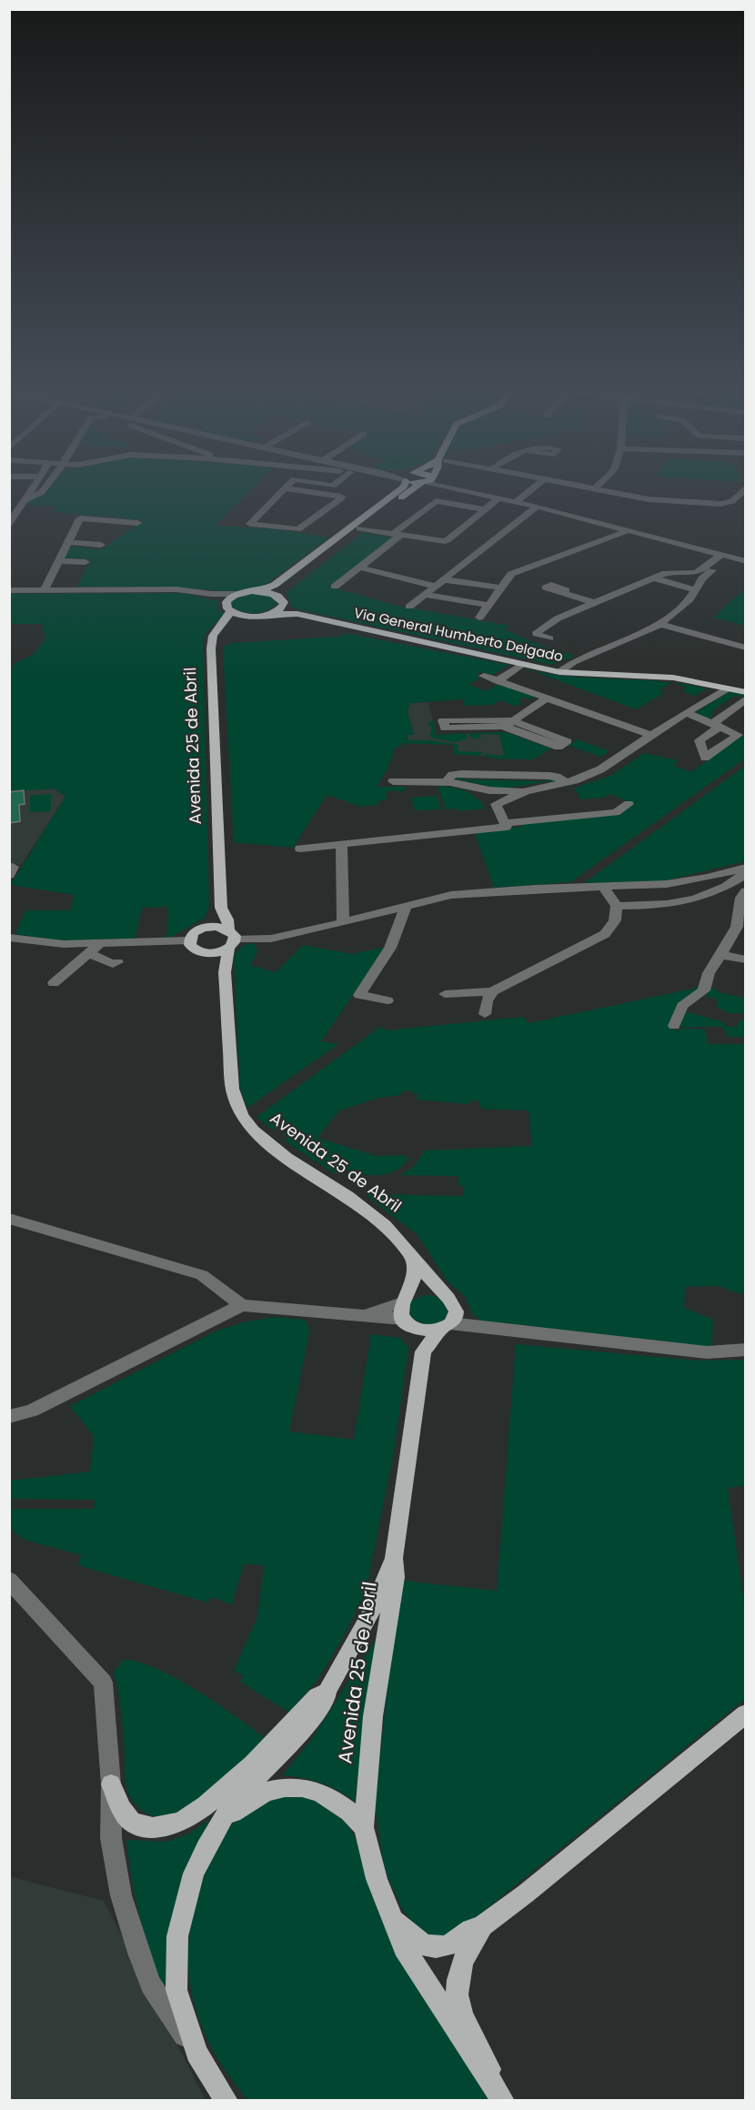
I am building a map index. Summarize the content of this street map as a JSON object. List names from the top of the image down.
{
  "streets": {
    "main road": ["Via General Humberto Delgado", "Avenida 25 de Abril"]
  },
  "crossings": [
    ["Via General Humberto Delgado", "Avenida 25 de Abril"]
  ]
}
